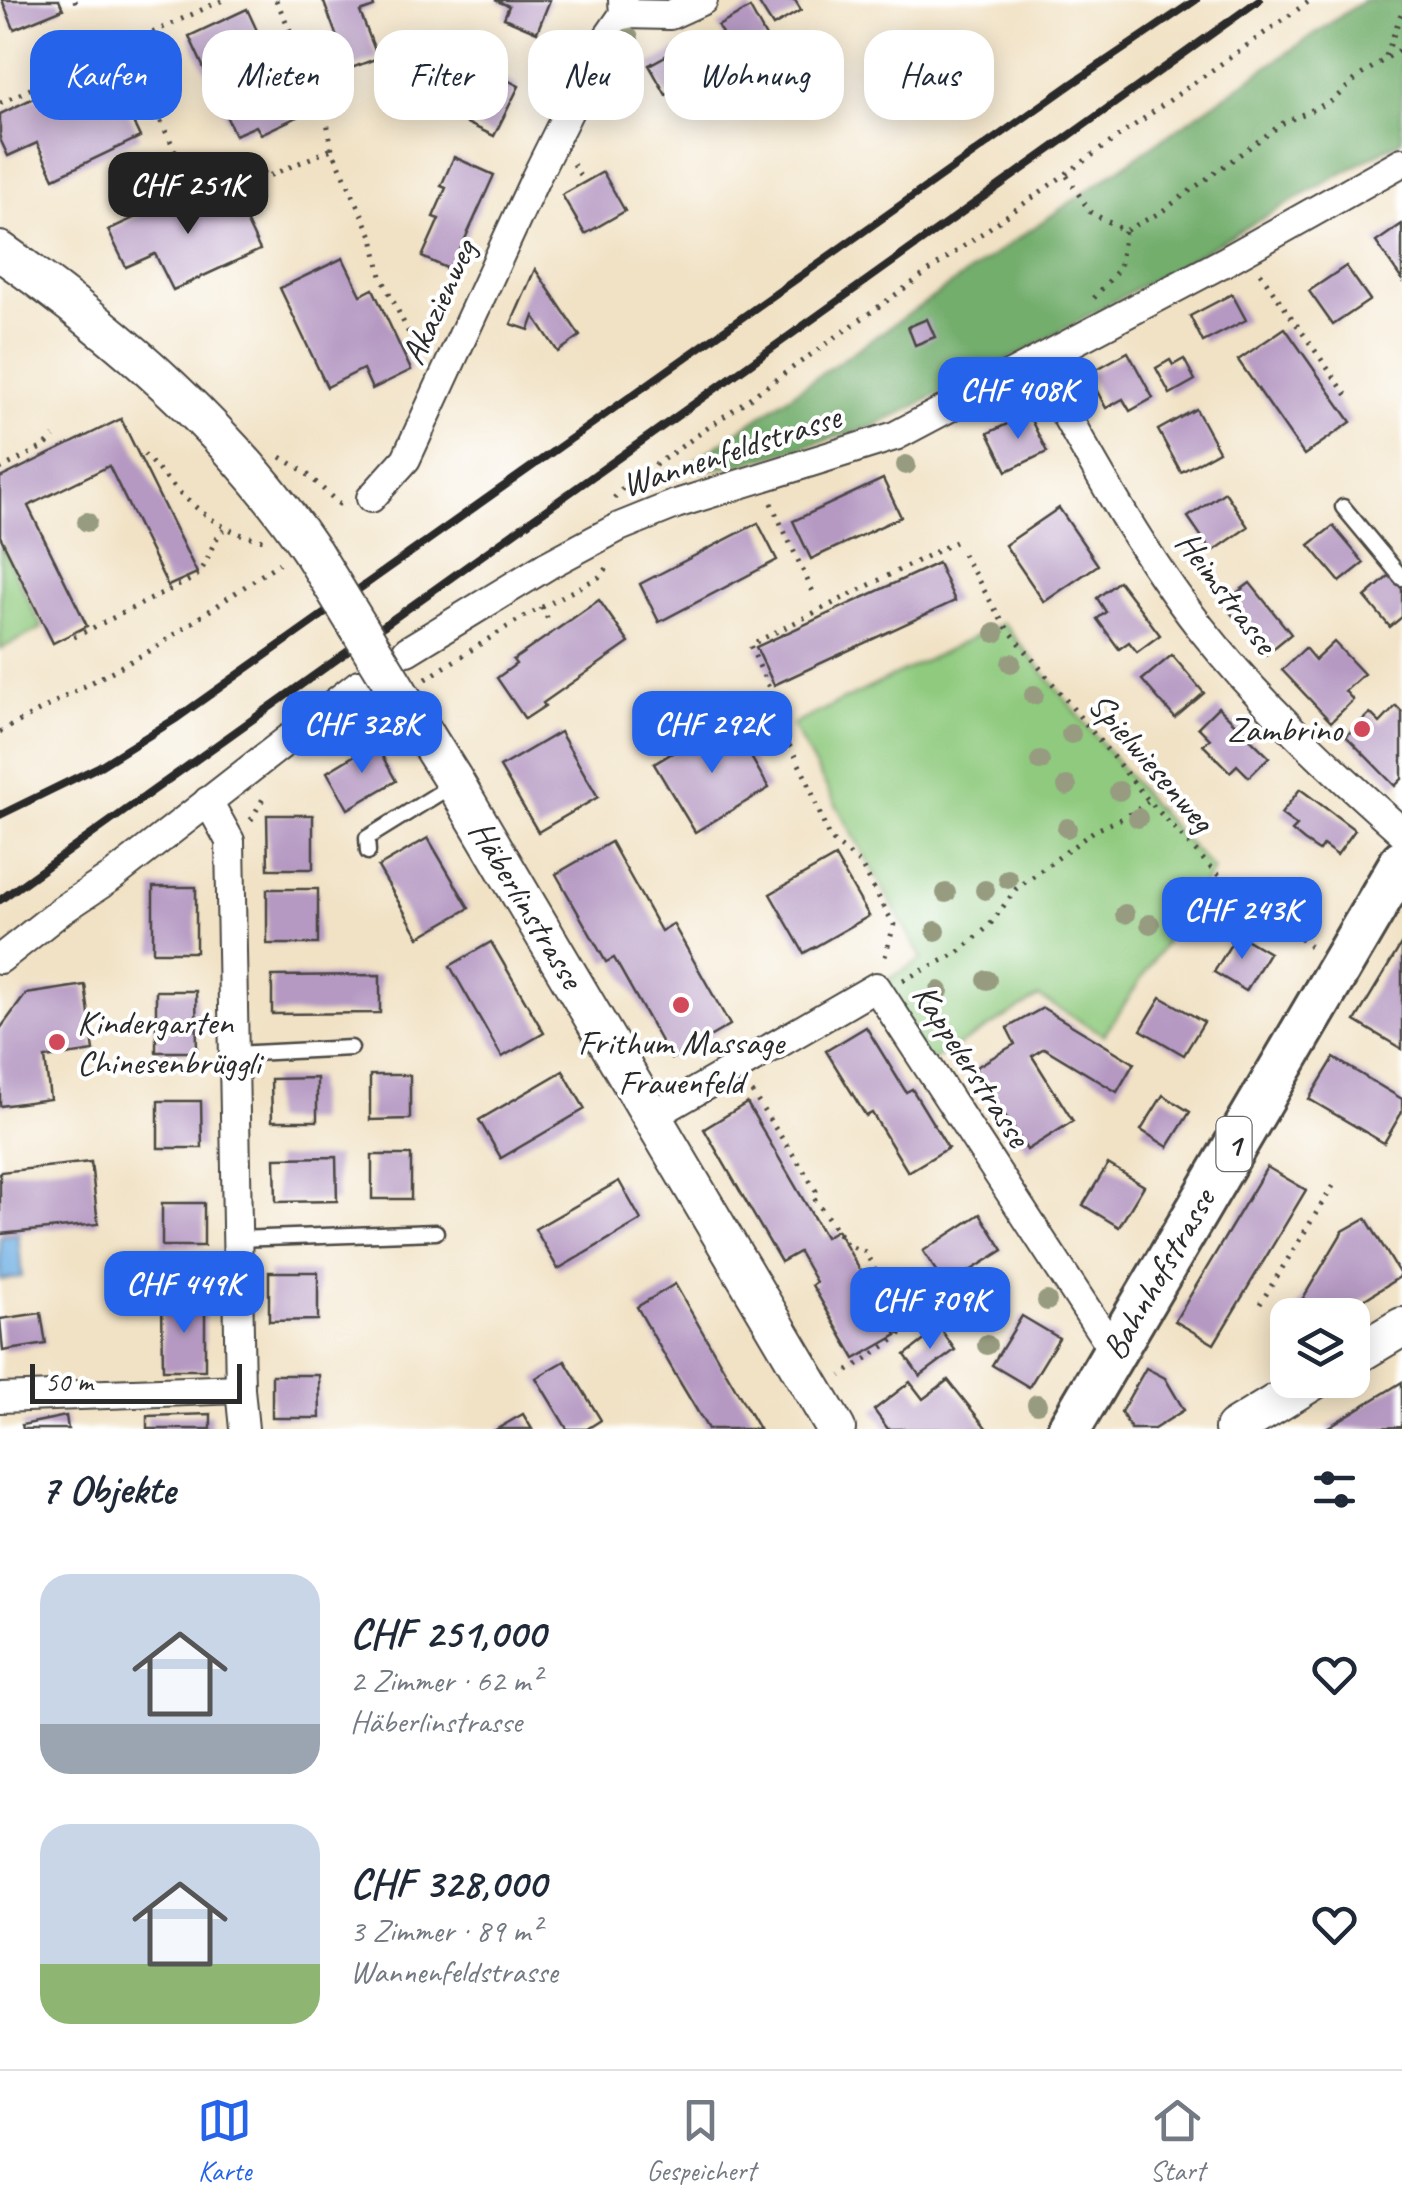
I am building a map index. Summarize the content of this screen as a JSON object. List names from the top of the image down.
{
  "streets": {
    "main road": ["1", "Bahnhofstrasse"],
    "street": [
      "Akazienweg",
      "Wannenfeldstrasse",
      "Heimstrasse",
      "Häberlinstrasse",
      "Kappelerstrasse"
    ],
    "path": ["Spielwiesenweg"]
  },
  "crossings": [
    ["Wannenfeldstrasse", "Heimstrasse"],
    ["Spielwiesenweg", "Bahnhofstrasse"],
    ["Häberlinstrasse", "Kappelerstrasse"],
    ["Kappelerstrasse", "Bahnhofstrasse"]
  ],
  "places": ["Zambrino", "Frithum Massage Frauenfeld", "Kindergarten Chinesenbrüggli"],
  "scale_bar": "50 m",
  "page": {
    "chip": [
      "Kaufen",
      "Mieten",
      "Filter",
      "Neu",
      "Wohnung",
      "Haus"
    ],
    "price": [
      "CHF 251K",
      "CHF 408K",
      "CHF 328K",
      "CHF 292K",
      "CHF 243K",
      "CHF 449K",
      "CHF 709K"
    ],
    "scale": "50 m",
    "heading": "7 Objekte",
    "list": [
      {
        "name": "CHF 251,000",
        "note": "2 Zimmer · 62 m² · Häberlinstrasse"
      },
      {
        "name": "CHF 328,000",
        "note": "3 Zimmer · 89 m² · Wannenfeldstrasse"
      }
    ],
    "tabs": ["Karte", "Gespeichert", "Start"]
  }
}
